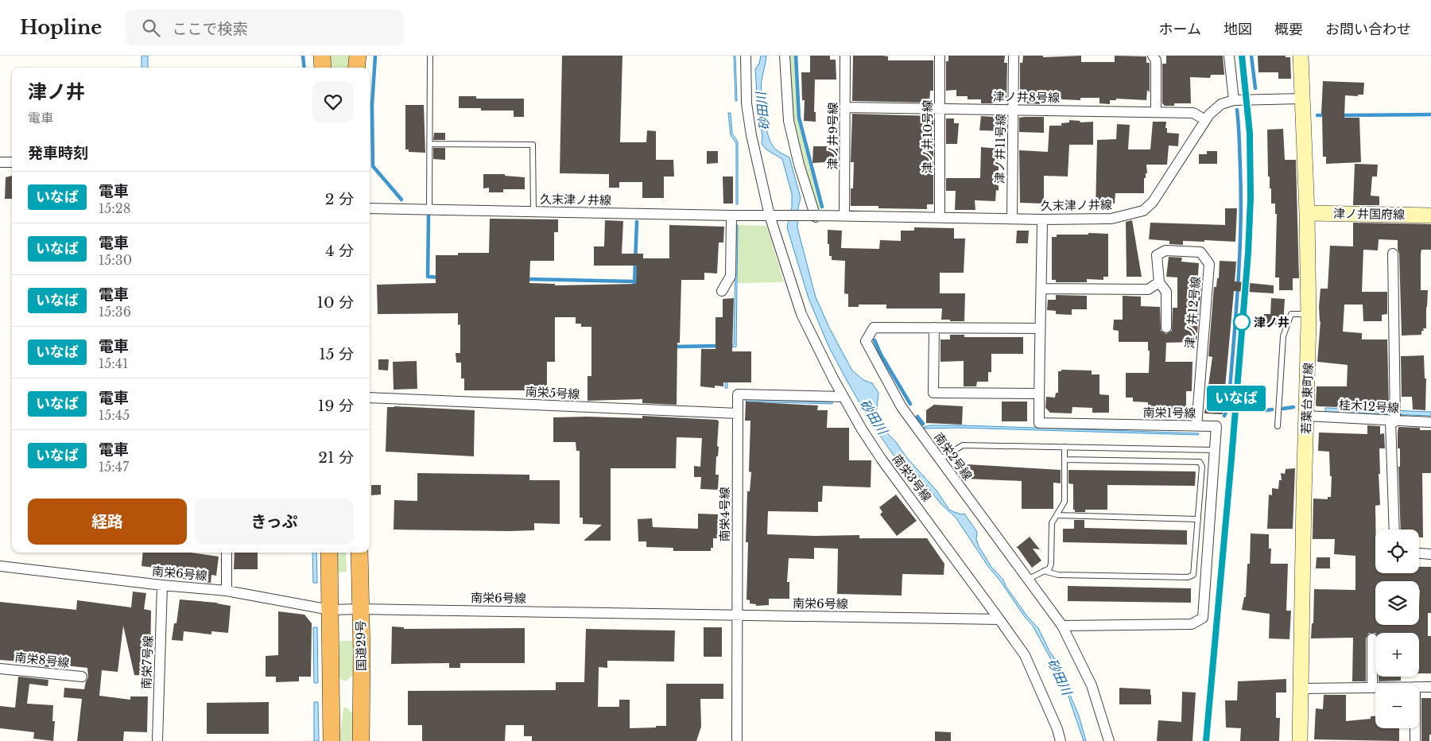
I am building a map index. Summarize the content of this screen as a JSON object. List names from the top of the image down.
{
  "streets": {
    "highway": ["国道29号"],
    "main road": ["津ノ井国府線", "若葉台東町線"],
    "street": [
      "津ノ井8号線",
      "津ノ井9号線",
      "津ノ井10号線",
      "津ノ井11号線",
      "久末津ノ井線",
      "津ノ井12号線",
      "南栄5号線",
      "桂木12号線",
      "南栄1号線",
      "南栄2号線",
      "南栄3号線",
      "南栄4号線",
      "南栄6号線",
      "南栄8号線",
      "南栄7号線"
    ]
  },
  "crossings": [
    ["津ノ井8号線", "津ノ井9号線"],
    ["津ノ井8号線", "津ノ井10号線"],
    ["津ノ井8号線", "津ノ井11号線"],
    ["津ノ井8号線", "久末津ノ井線"],
    ["津ノ井9号線", "久末津ノ井線"],
    ["津ノ井10号線", "久末津ノ井線"],
    ["津ノ井11号線", "久末津ノ井線"],
    ["久末津ノ井線", "若葉台東町線"],
    ["久末津ノ井線", "南栄1号線"],
    ["久末津ノ井線", "南栄3号線"],
    ["津ノ井国府線", "若葉台東町線"],
    ["津ノ井12号線", "南栄1号線"],
    ["南栄5号線", "南栄4号線"],
    ["若葉台東町線", "桂木12号線"],
    ["南栄1号線", "南栄2号線"],
    ["南栄3号線", "南栄4号線"],
    ["南栄3号線", "南栄6号線"],
    ["南栄4号線", "南栄6号線"],
    ["南栄6号線", "国道29号"],
    ["南栄6号線", "南栄7号線"]
  ],
  "water": ["砂田川"],
  "places": ["津ノ井"],
  "page": {
    "header": "Hopline",
    "search": "ここで検索",
    "nav": [
      "ホーム",
      "地図",
      "概要",
      "お問い合わせ"
    ],
    "on_map": "いなば",
    "heading": [
      ["津ノ井", "電車"],
      "発車時刻"
    ],
    "list": [
      {
        "mark": "いなば",
        "name": "電車",
        "note": "15:28",
        "value": "2 分"
      },
      {
        "mark": "いなば",
        "name": "電車",
        "note": "15:30",
        "value": "4 分"
      },
      {
        "mark": "いなば",
        "name": "電車",
        "note": "15:36",
        "value": "10 分"
      },
      {
        "mark": "いなば",
        "name": "電車",
        "note": "15:41",
        "value": "15 分"
      },
      {
        "mark": "いなば",
        "name": "電車",
        "note": "15:45",
        "value": "19 分"
      },
      {
        "mark": "いなば",
        "name": "電車",
        "note": "15:47",
        "value": "21 分"
      }
    ],
    "buttons": ["経路", "きっぷ"],
    "map_buttons": ["+", "−"]
  }
}
